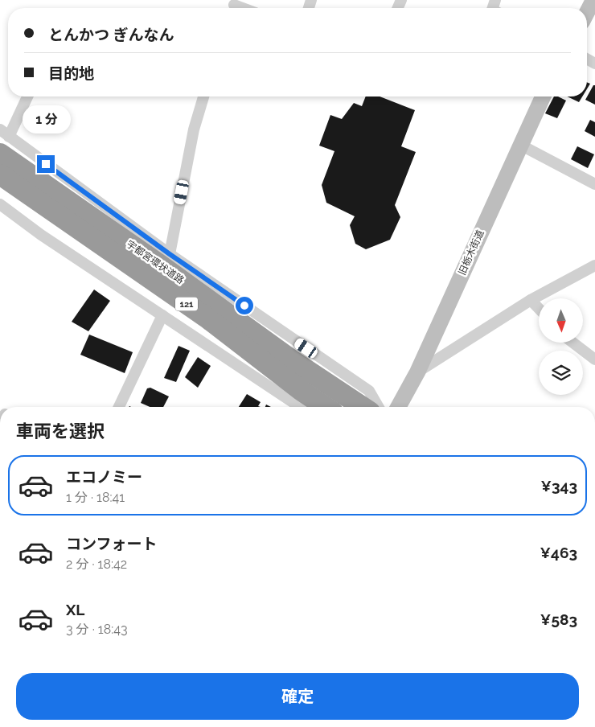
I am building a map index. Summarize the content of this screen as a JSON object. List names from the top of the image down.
{
  "streets": {
    "highway": ["宇都宮環状道路", "121"],
    "street": ["旧栃木街道"]
  },
  "north": "bottom",
  "page": {
    "banner": ["とんかつ ぎんなん", "目的地"],
    "bubble": "1 分",
    "heading": "車両を選択",
    "list": [
      {
        "name": "エコノミー",
        "note": "1 分 · 18:41",
        "value": "¥343"
      },
      {
        "name": "コンフォート",
        "note": "2 分 · 18:42",
        "value": "¥463"
      },
      {
        "name": "XL",
        "note": "3 分 · 18:43",
        "value": "¥583"
      }
    ],
    "buttons": "確定"
  }
}
